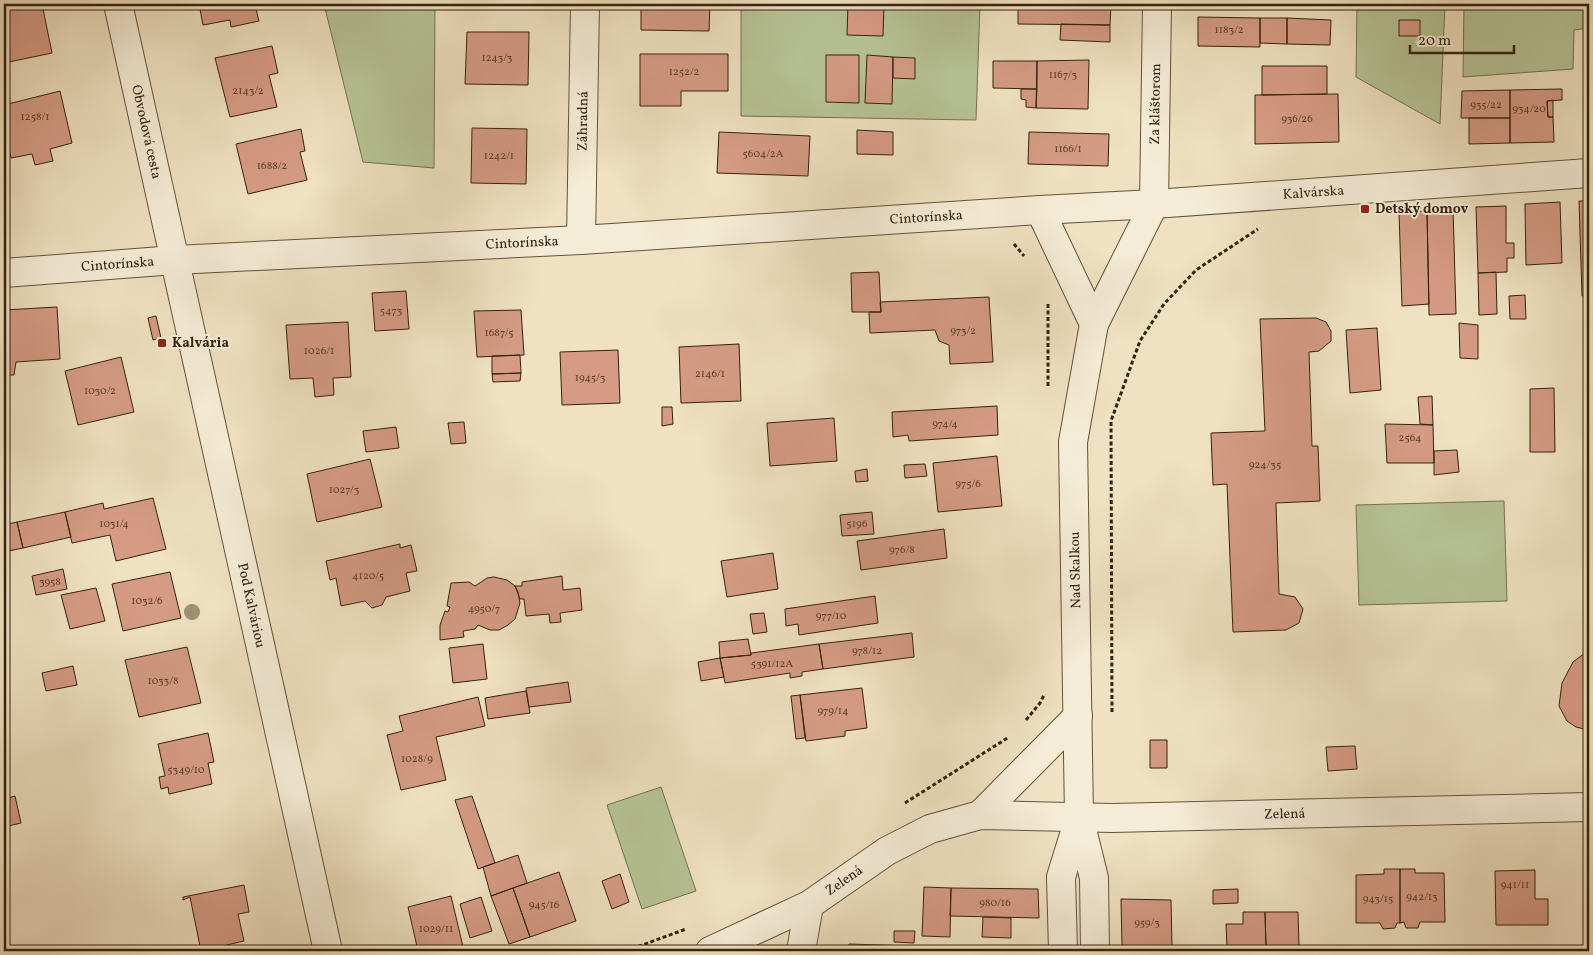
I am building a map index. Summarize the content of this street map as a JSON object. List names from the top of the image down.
{
  "streets": {
    "street": [
      "Za kláštorom",
      "Záhradná",
      "Obvodová cesta",
      "Kalvárska",
      "Cintorínska",
      "Nad Skalkou",
      "Pod Kalváriou",
      "Zelená"
    ]
  },
  "crossings": [
    ["Za kláštorom", "Kalvárska"],
    ["Za kláštorom", "Nad Skalkou"],
    ["Záhradná", "Cintorínska"],
    ["Obvodová cesta", "Cintorínska"],
    ["Obvodová cesta", "Pod Kalváriou"],
    ["Kalvárska", "Cintorínska"],
    ["Kalvárska", "Nad Skalkou"],
    ["Cintorínska", "Pod Kalváriou"],
    ["Nad Skalkou", "Zelená"]
  ],
  "places": {
    "transit": ["Detský domov", "Kalvária"]
  },
  "house_numbers": [
    "1183/2",
    "1243/3",
    "1252/2",
    "1167/3",
    "2143/2",
    "935/22",
    "934/20",
    "1258/1",
    "936/26",
    "1166/1",
    "5604/2A",
    "1242/1",
    "1688/2",
    "5473",
    "973/2",
    "1687/5",
    "1026/1",
    "2146/1",
    "1945/3",
    "1030/2",
    "974/4",
    "2564",
    "924/35",
    "975/6",
    "1027/3",
    "1031/4",
    "5196",
    "976/8",
    "4120/5",
    "3958",
    "1032/6",
    "4950/7",
    "977/10",
    "978/12",
    "5391/12A",
    "1033/8",
    "979/14",
    "1028/9",
    "5349/10",
    "941/11",
    "942/13",
    "943/15",
    "980/16",
    "945/16",
    "959/3",
    "1029/11"
  ],
  "scale_bar": "20 m"
}
